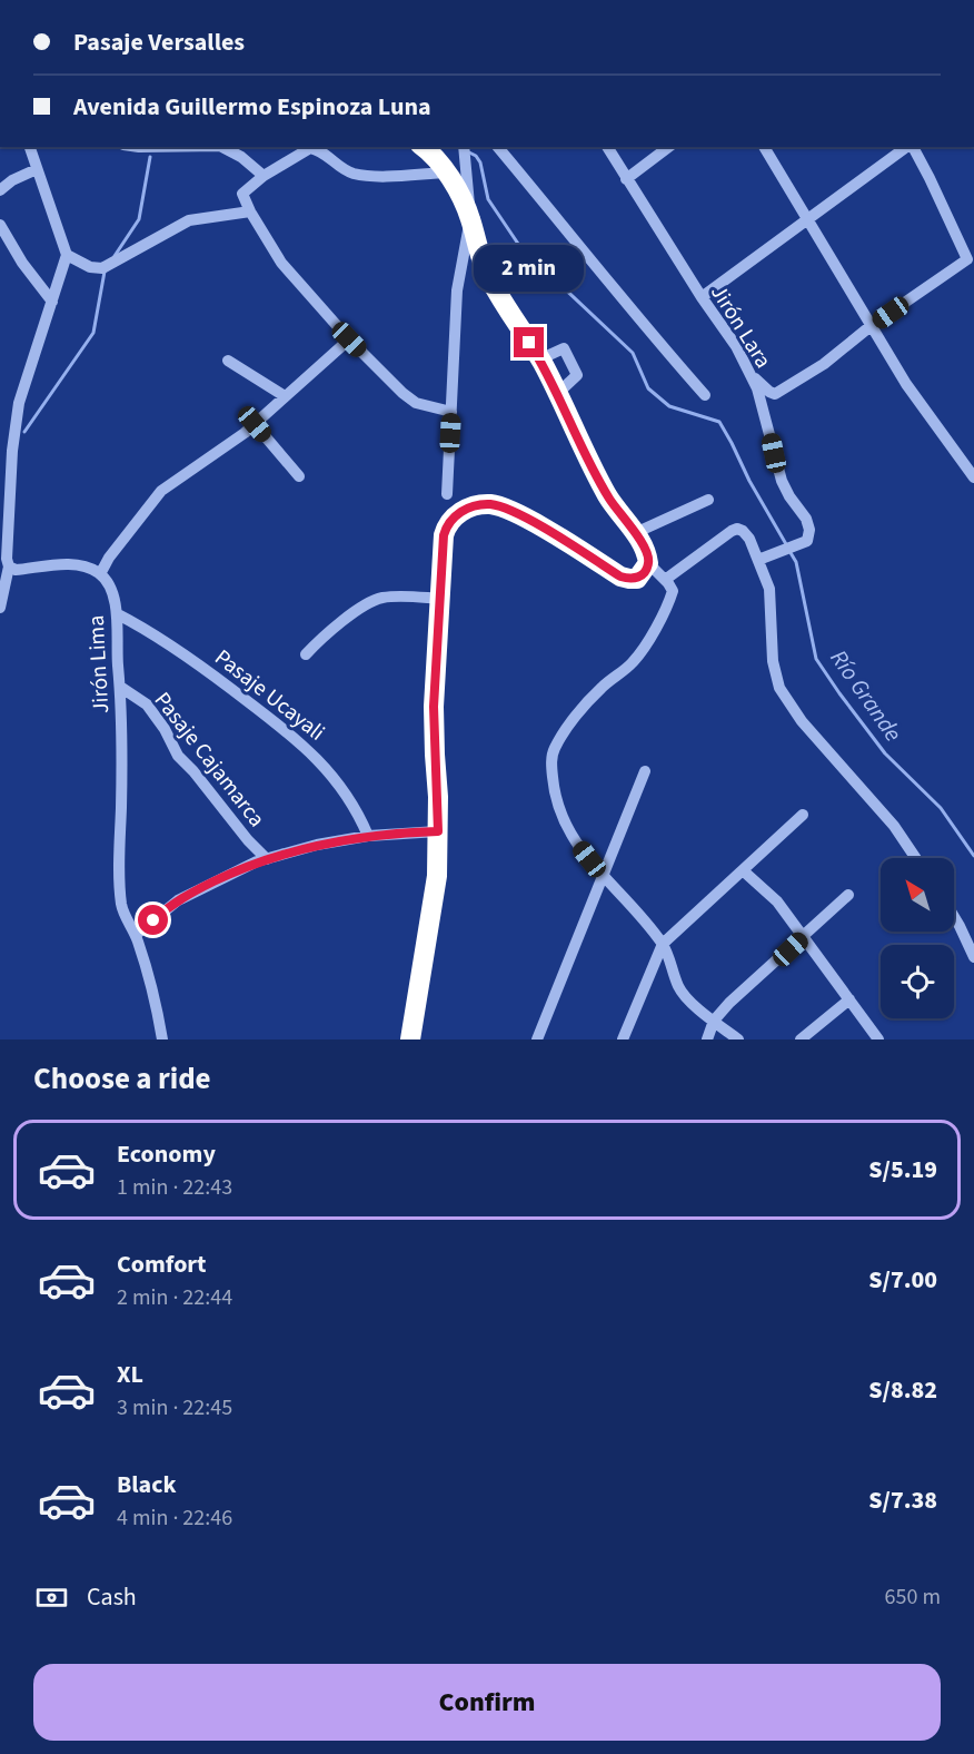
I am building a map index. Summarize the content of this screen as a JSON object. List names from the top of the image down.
{
  "streets": {
    "street": [
      "Jirón Lara",
      "Jirón Lima",
      "Pasaje Ucayali",
      "Pasaje Cajamarca"
    ]
  },
  "crossings": [
    ["Jirón Lima", "Pasaje Ucayali"],
    ["Jirón Lima", "Pasaje Cajamarca"]
  ],
  "water": ["Río Grande"],
  "north": "top left",
  "page": {
    "banner": ["Pasaje Versalles", "Avenida Guillermo Espinoza Luna"],
    "bubble": "2 min",
    "heading": "Choose a ride",
    "list": [
      {
        "name": "Economy",
        "note": "1 min · 22:43",
        "value": "S/5.19"
      },
      {
        "name": "Comfort",
        "note": "2 min · 22:44",
        "value": "S/7.00"
      },
      {
        "name": "XL",
        "note": "3 min · 22:45",
        "value": "S/8.82"
      },
      {
        "name": "Black",
        "note": "4 min · 22:46",
        "value": "S/7.38"
      }
    ],
    "pay": ["Cash", "650 m"],
    "buttons": "Confirm"
  }
}
